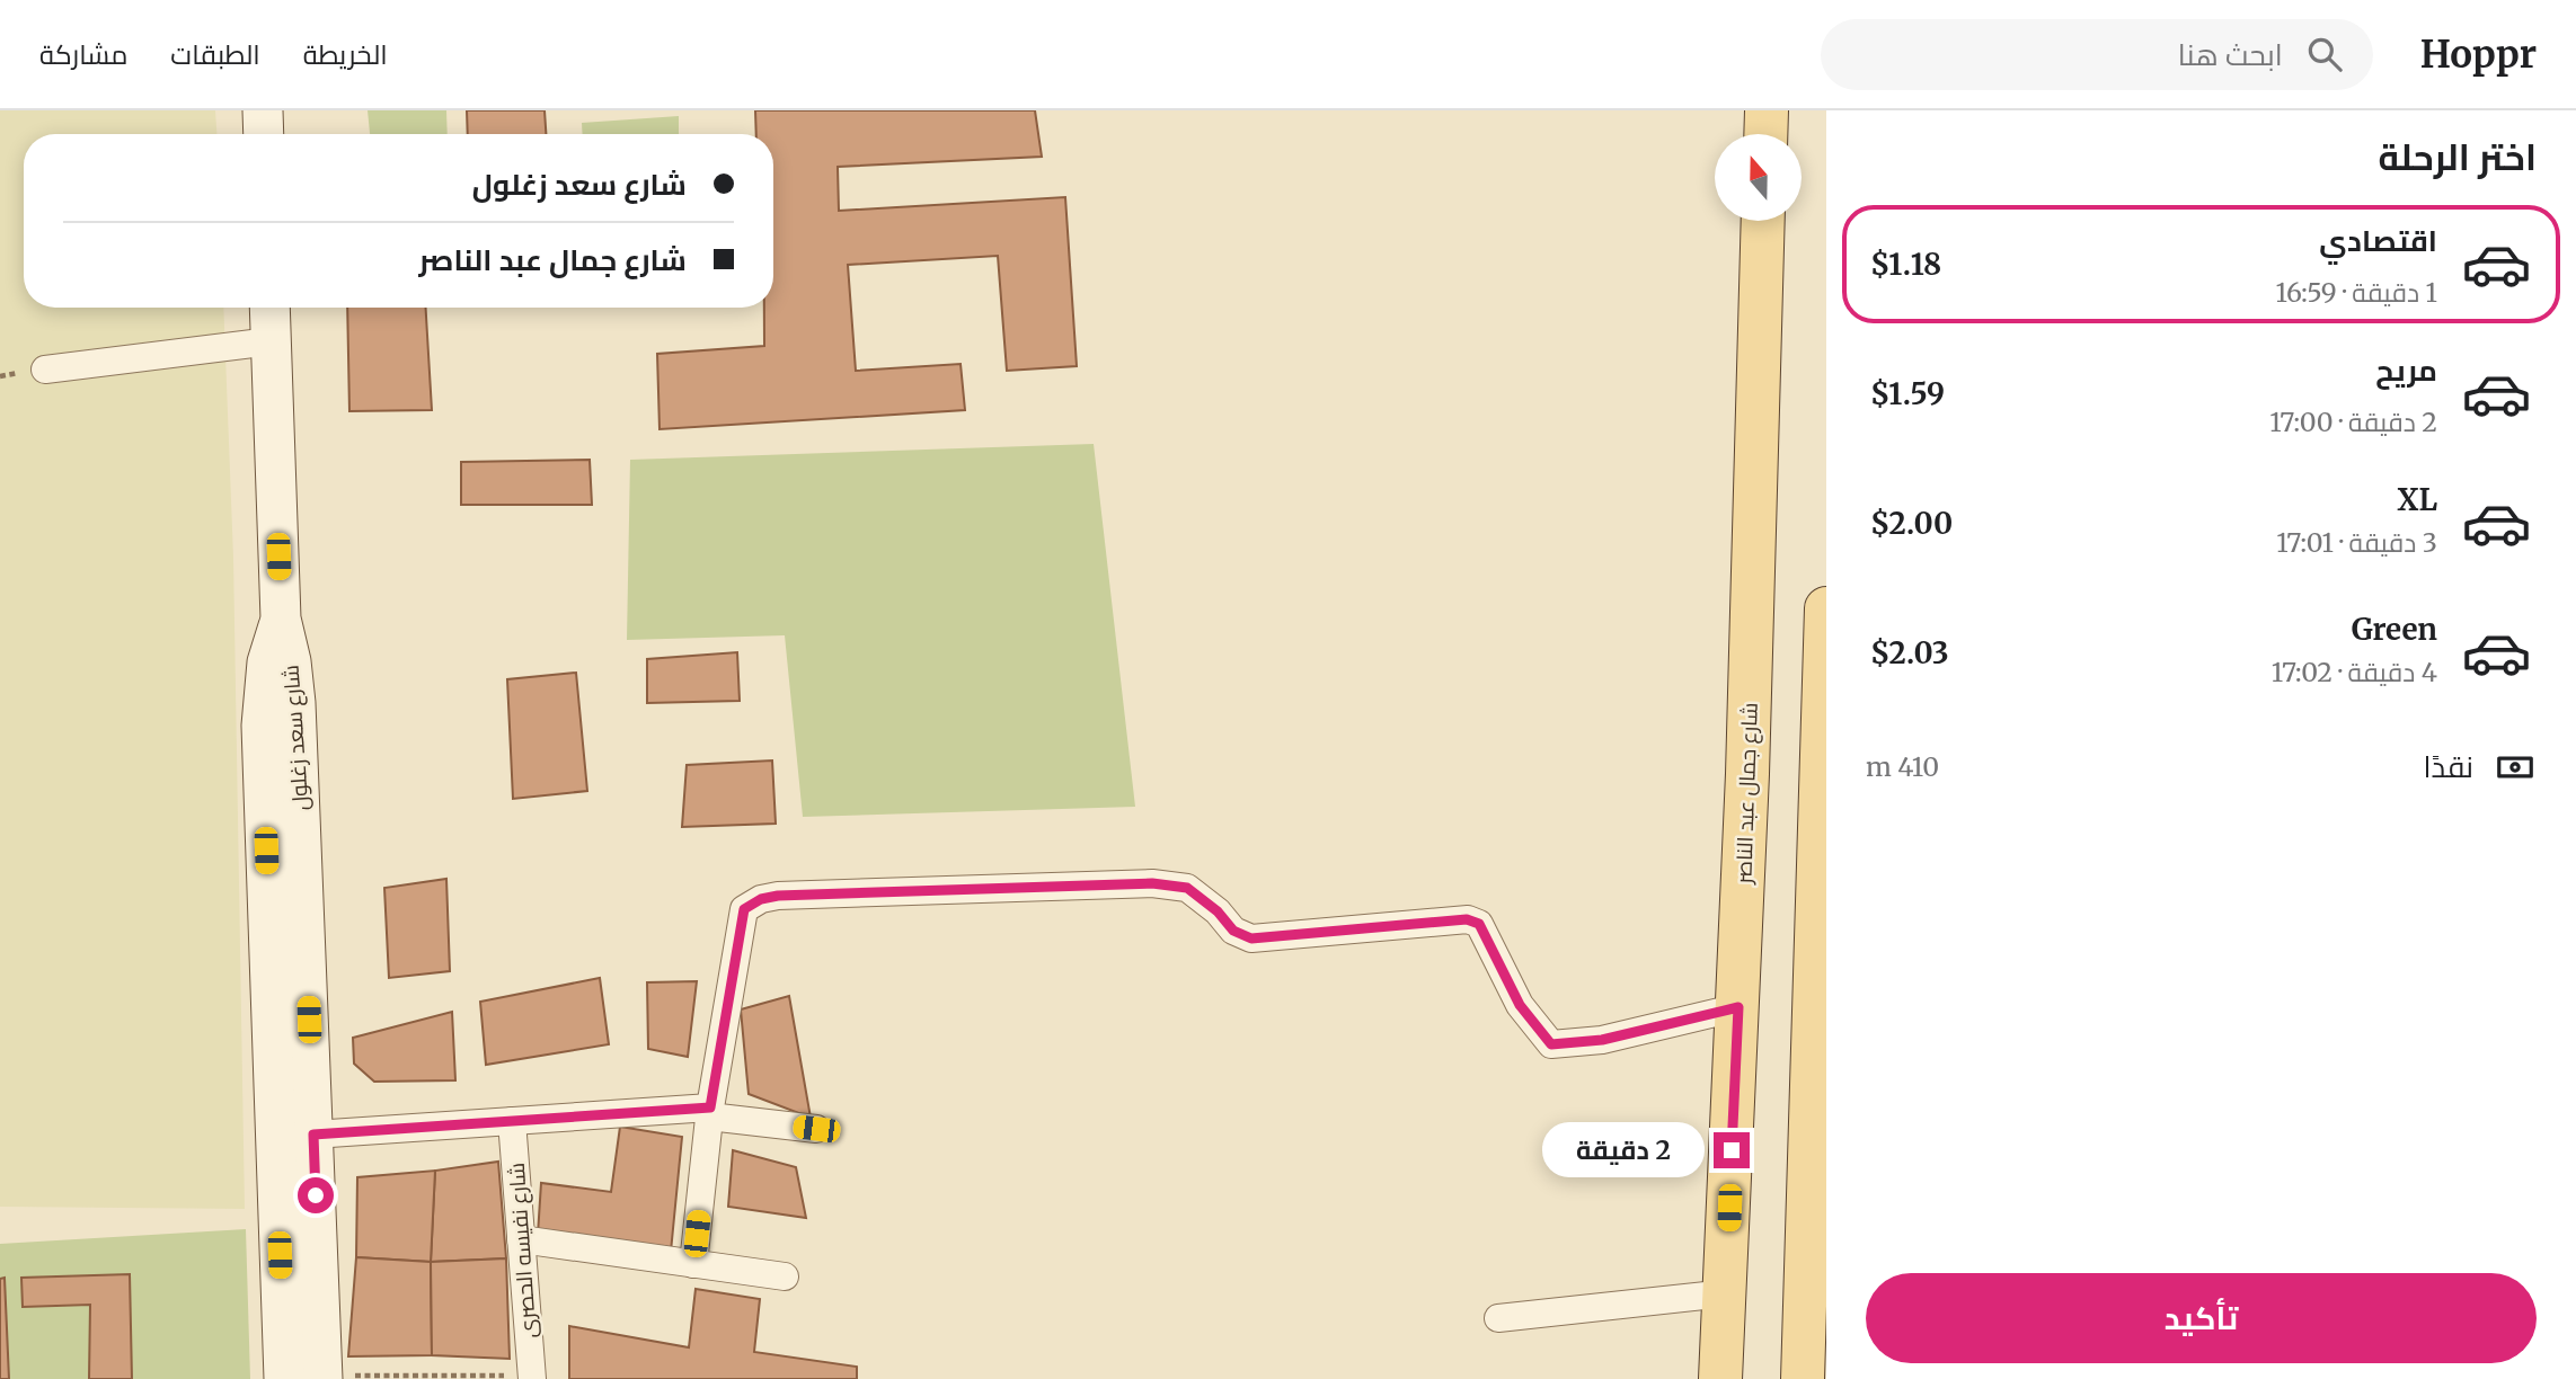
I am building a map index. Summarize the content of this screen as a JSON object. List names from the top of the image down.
{
  "streets": {
    "main road": ["شارع سعد زغلول", "شارع جمال عبد الناصر"],
    "street": ["شارع نفيسه الحصرى"]
  },
  "north": "top",
  "page": {
    "header": "Hoppr",
    "search": "ابحث هنا",
    "nav": ["الخريطة", "الطبقات", "مشاركة"],
    "heading": "اختر الرحلة",
    "banner": ["شارع سعد زغلول", "شارع جمال عبد الناصر"],
    "list": [
      {
        "name": "اقتصادي",
        "note": "1 دقيقة · 16:59",
        "value": "$1.18"
      },
      {
        "name": "مريح",
        "note": "2 دقيقة · 17:00",
        "value": "$1.59"
      },
      {
        "name": "XL",
        "note": "3 دقيقة · 17:01",
        "value": "$2.00"
      },
      {
        "name": "Green",
        "note": "4 دقيقة · 17:02",
        "value": "$2.03"
      }
    ],
    "pay": ["نقدًا", "410 m"],
    "bubble": "2 دقيقة",
    "buttons": "تأكيد"
  }
}
